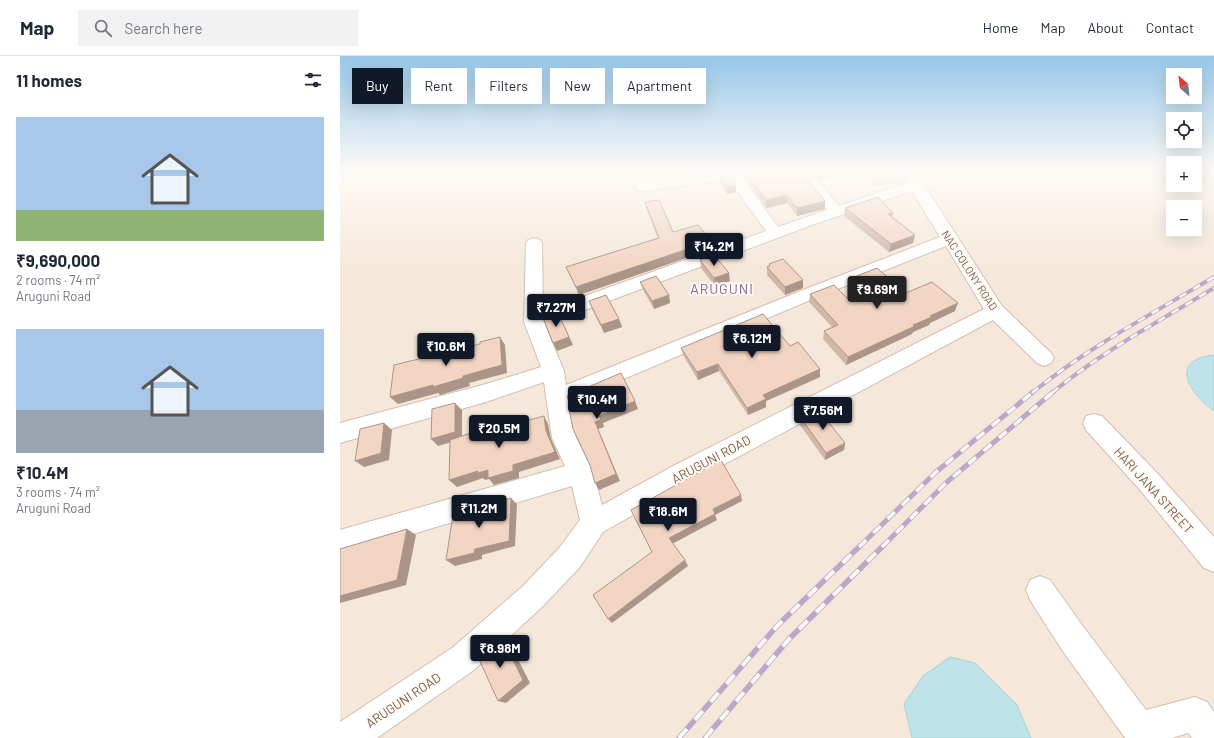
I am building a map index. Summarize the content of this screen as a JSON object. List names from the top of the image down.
{
  "streets": {
    "street": ["NAC COLONY ROAD", "ARUGUNI ROAD", "HARI JANA STREET"]
  },
  "crossings": [
    ["NAC COLONY ROAD", "ARUGUNI ROAD"]
  ],
  "districts": ["ARUGUNI"],
  "north": "top left",
  "page": {
    "header": "Map",
    "search": "Search here",
    "nav": [
      "Home",
      "Map",
      "About",
      "Contact"
    ],
    "heading": "11 homes",
    "map_buttons": ["+", "−"],
    "chip": [
      "Buy",
      "Rent",
      "Filters",
      "New",
      "Apartment"
    ],
    "list": [
      {
        "name": "₹9,690,000",
        "note": "2 rooms · 74 m² · Aruguni Road"
      },
      {
        "name": "₹10.4M",
        "note": "3 rooms · 74 m² · Aruguni Road"
      }
    ],
    "price": [
      "₹14.2M",
      "₹9.69M",
      "₹7.27M",
      "₹6.12M",
      "₹10.6M",
      "₹10.4M",
      "₹7.56M",
      "₹20.5M",
      "₹11.2M",
      "₹18.6M",
      "₹8.98M"
    ]
  }
}
